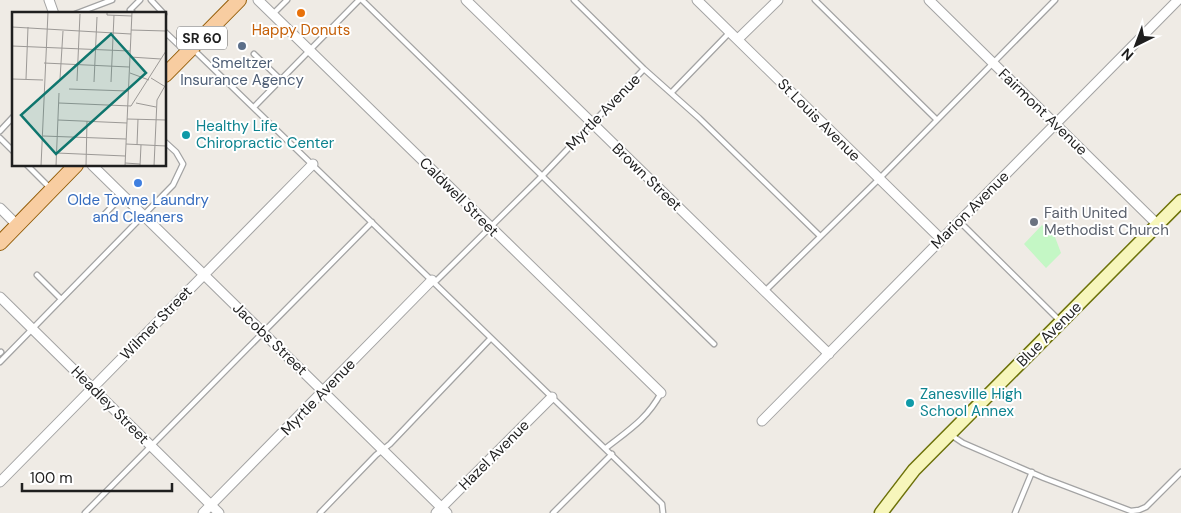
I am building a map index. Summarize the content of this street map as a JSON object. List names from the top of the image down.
{
  "streets": {
    "main road": ["SR 60"],
    "street": [
      "Myrtle Avenue",
      "Fairmont Avenue",
      "St Louis Avenue",
      "Brown Street",
      "Caldwell Street",
      "Marion Avenue",
      "Wilmer Street",
      "Blue Avenue",
      "Jacobs Street",
      "Headley Street",
      "Hazel Avenue"
    ]
  },
  "crossings": [
    ["Myrtle Avenue", "Brown Street"],
    ["Myrtle Avenue", "Caldwell Street"],
    ["Myrtle Avenue", "Jacobs Street"],
    ["Myrtle Avenue", "Headley Street"],
    ["Fairmont Avenue", "Marion Avenue"],
    ["Fairmont Avenue", "Blue Avenue"],
    ["St Louis Avenue", "Marion Avenue"],
    ["Brown Street", "Marion Avenue"],
    ["Wilmer Street", "Jacobs Street"],
    ["Wilmer Street", "Headley Street"],
    ["Jacobs Street", "Hazel Avenue"]
  ],
  "places": [
    "Happy Donuts",
    "Smeltzer Insurance Agency",
    "Healthy Life Chiropractic Center",
    "Olde Towne Laundry and Cleaners",
    "Faith United Methodist Church",
    "Zanesville High School Annex"
  ],
  "scale_bar": "100 m",
  "north": "bottom left"
}
